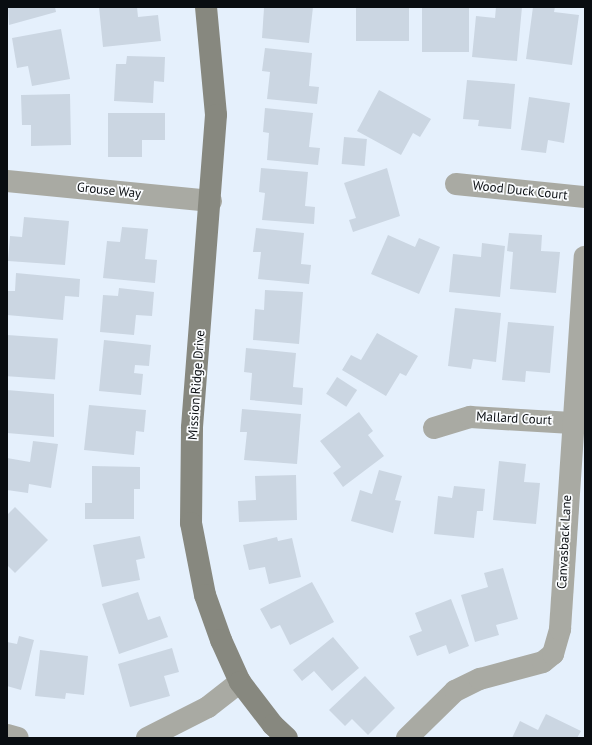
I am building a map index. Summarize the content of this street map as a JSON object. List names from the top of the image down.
{
  "streets": {
    "street": [
      "Grouse Way",
      "Wood Duck Court",
      "Mission Ridge Drive",
      "Mallard Court",
      "Canvasback Lane"
    ]
  },
  "crossings": [
    ["Grouse Way", "Mission Ridge Drive"],
    ["Mallard Court", "Canvasback Lane"]
  ]
}
